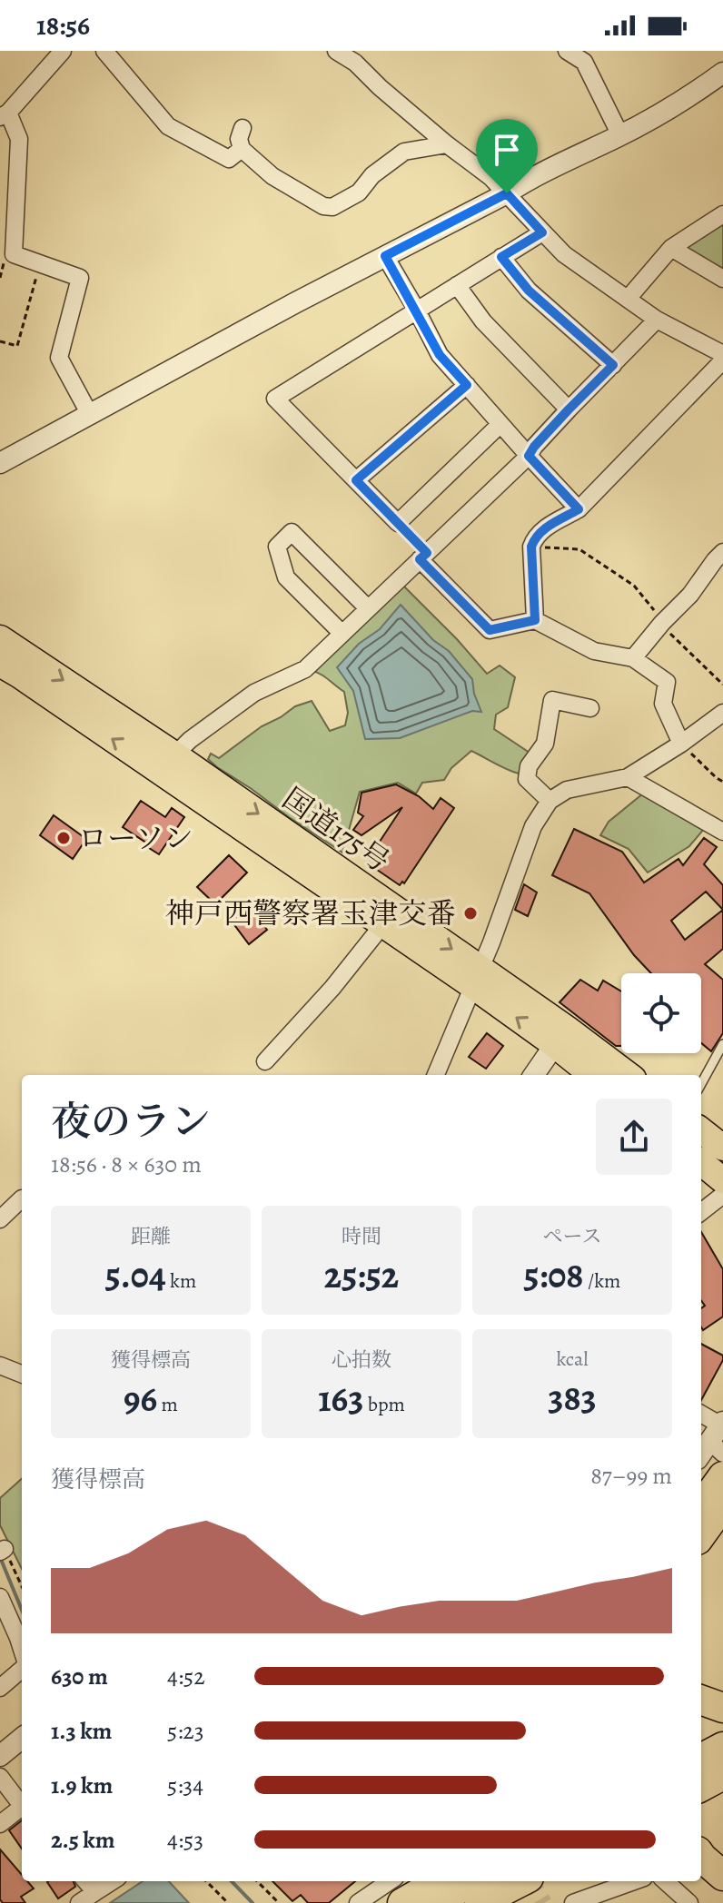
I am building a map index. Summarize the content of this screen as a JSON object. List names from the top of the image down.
{
  "streets": {
    "highway": ["国道175号"]
  },
  "places": ["ローソン", "神戸西警察署玉津交番"],
  "page": {
    "status": "18:56",
    "heading": ["夜のラン", "18:56 · 8 × 630 m"],
    "stats": [
      ["距離", "5.04 km"],
      ["時間", "25:52"],
      ["ペース", "5:08 /km"],
      ["獲得標高", "96 m"],
      ["心拍数", "163 bpm"],
      ["kcal", "383"]
    ],
    "chart": ["獲得標高", "87–99 m"],
    "list": [
      {
        "name": "630 m",
        "note": "4:52"
      },
      {
        "name": "1.3 km",
        "note": "5:23"
      },
      {
        "name": "1.9 km",
        "note": "5:34"
      },
      {
        "name": "2.5 km",
        "note": "4:53"
      }
    ]
  }
}
